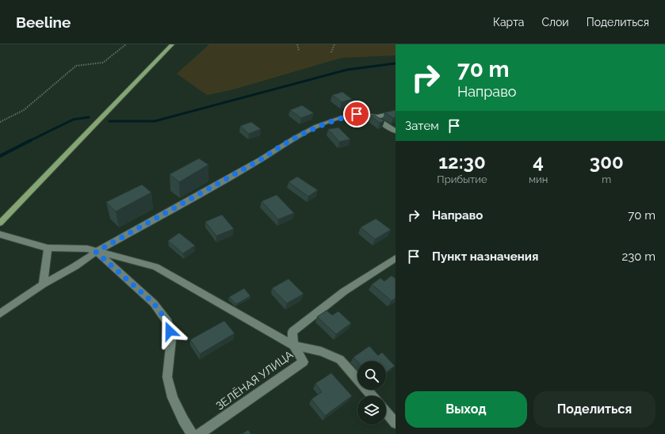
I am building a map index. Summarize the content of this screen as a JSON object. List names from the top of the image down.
{
  "streets": {
    "street": ["ЗЕЛЁНАЯ УЛИЦА"]
  },
  "page": {
    "header": "Beeline",
    "nav": ["Карта", "Слои", "Поделиться"],
    "turn": ["70 m", "Направо"],
    "then": "Затем",
    "eta": [
      "12:30",
      "Прибытие",
      "4",
      "мин",
      "300",
      "m"
    ],
    "list": [
      {
        "name": "Направо",
        "value": "70 m"
      },
      {
        "name": "Пункт назначения",
        "value": "230 m"
      }
    ],
    "buttons": ["Выход", "Поделиться"]
  }
}
